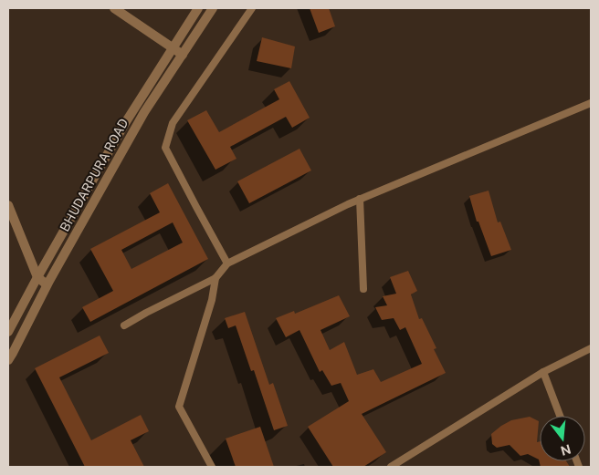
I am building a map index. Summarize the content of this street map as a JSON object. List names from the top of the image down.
{
  "streets": {
    "street": ["BHUDARPURA ROAD"]
  },
  "north": "bottom"
}
